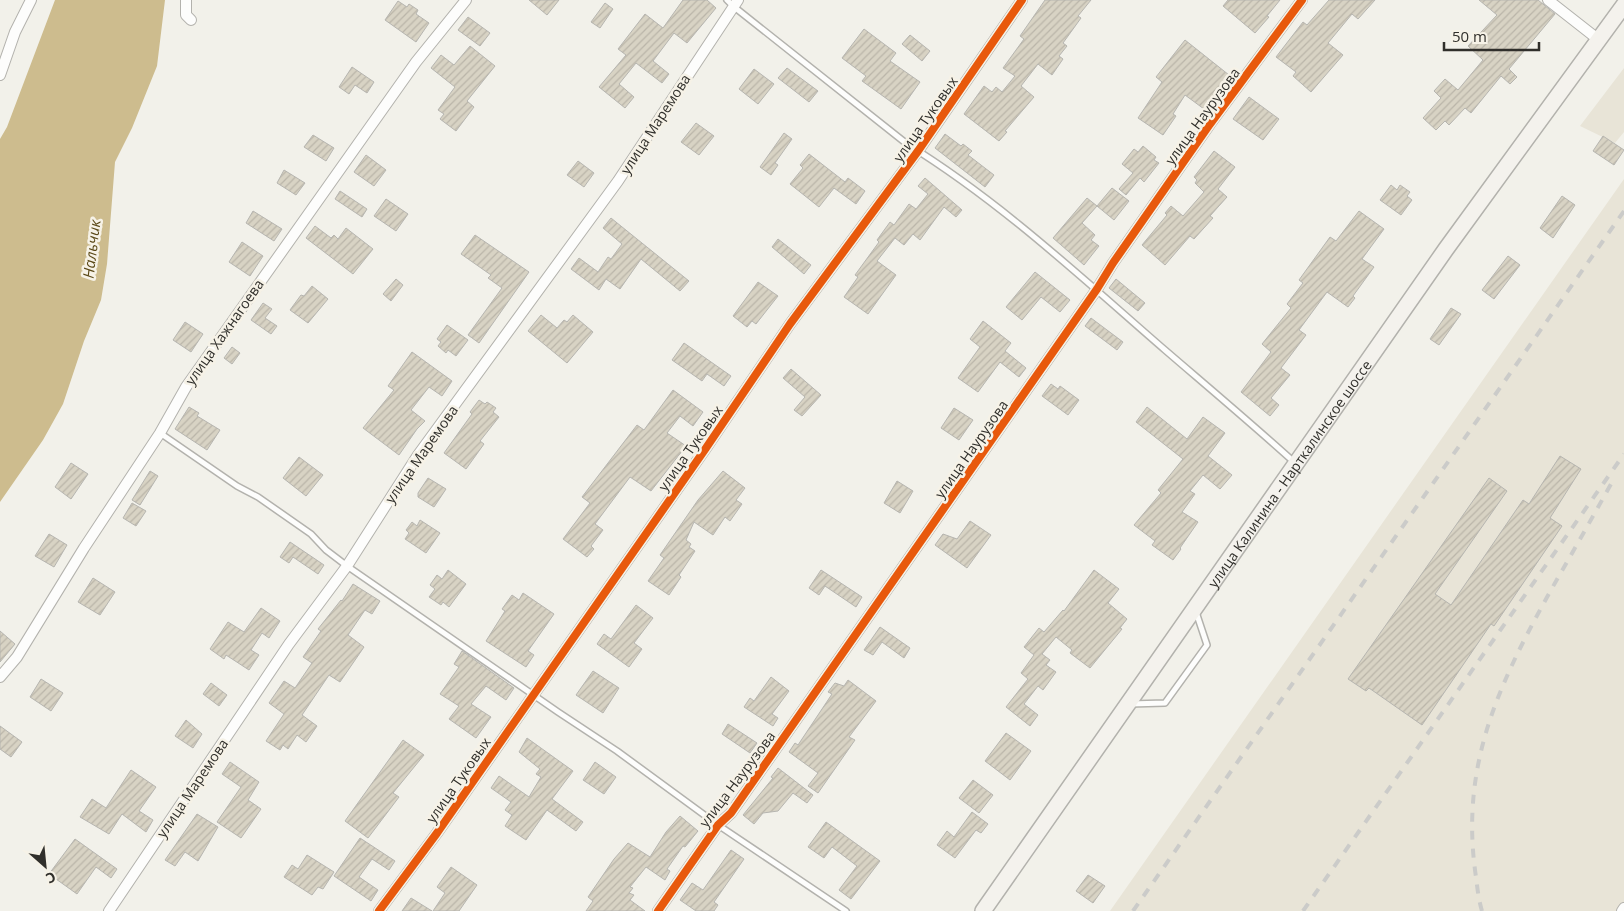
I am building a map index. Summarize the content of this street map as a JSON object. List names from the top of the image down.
{
  "streets": {
    "main road": ["улица Калинина - Нарткалинское шоссе"],
    "street": [
      "улица Наурузова",
      "улица Туковых",
      "улица Маремова",
      "улица Хажнагоева"
    ]
  },
  "water": ["Нальчик"],
  "scale_bar": "50 m",
  "north": "bottom right"
}
